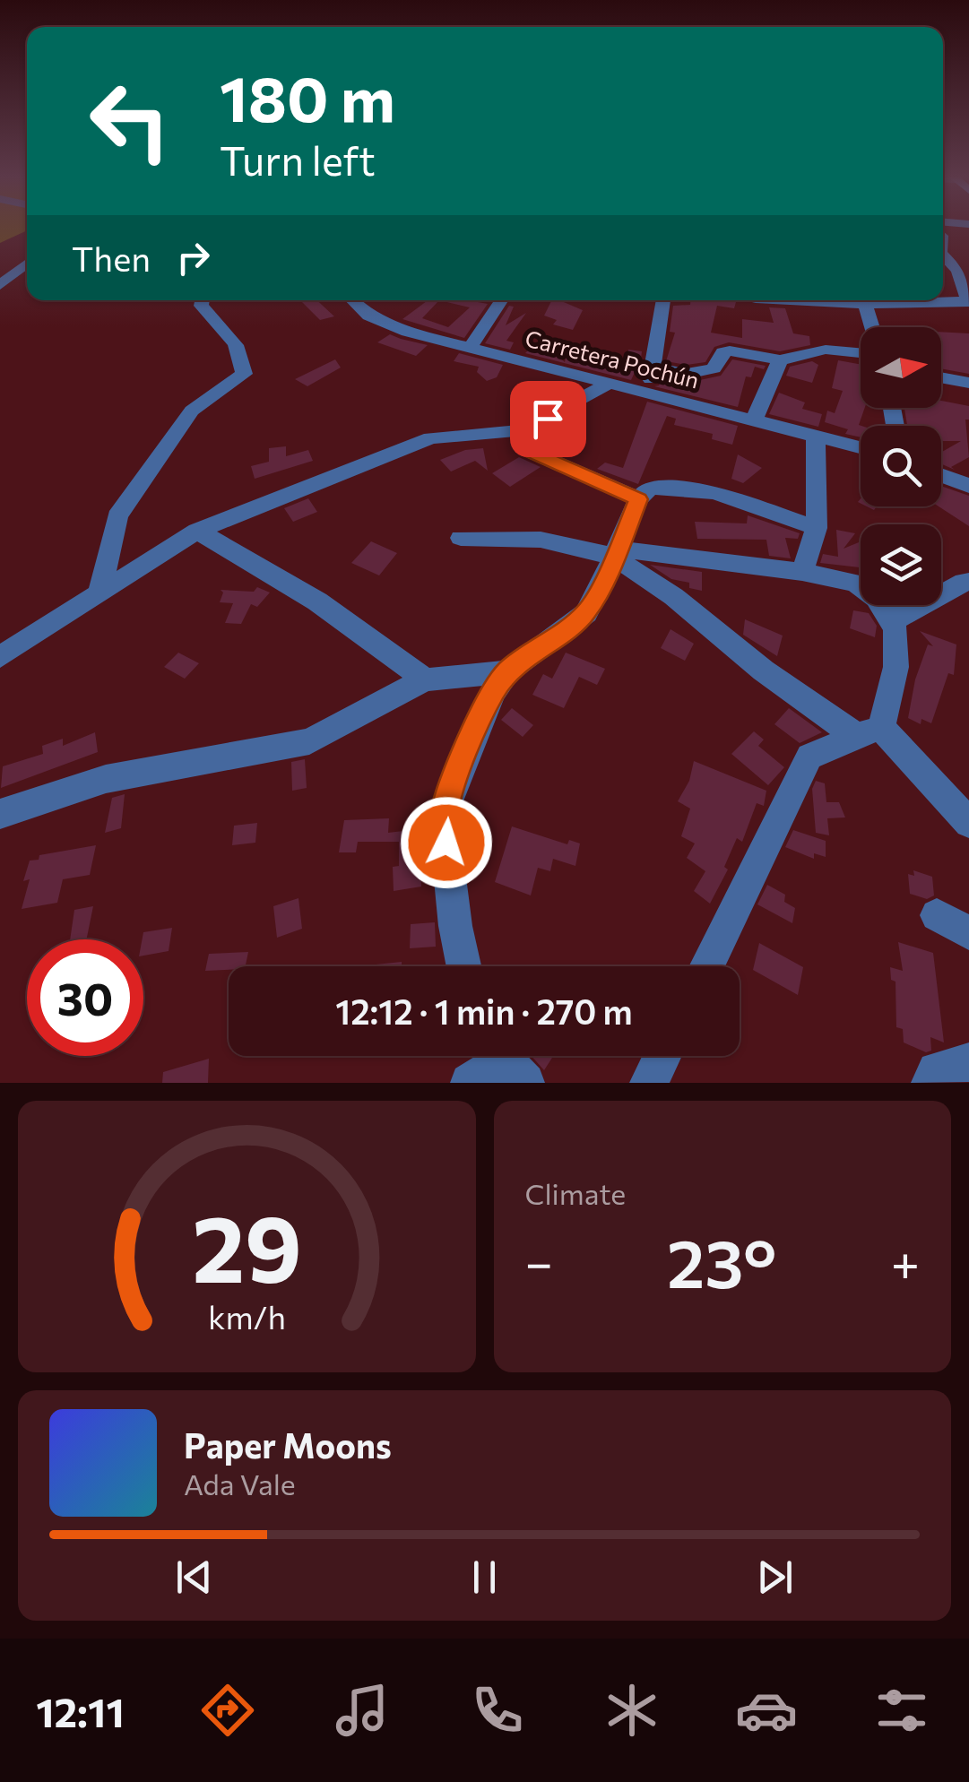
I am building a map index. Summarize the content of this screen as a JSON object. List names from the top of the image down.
{
  "streets": {
    "street": ["Carretera Pochún"]
  },
  "north": "right",
  "page": {
    "turn": ["180 m", "Turn left"],
    "then": "Then",
    "limit": "30",
    "trip": "12:12 · 1 min · 270 m",
    "tile": "Climate",
    "heat": ["−", "23°", "+"],
    "song": ["Paper Moons", "Ada Vale"],
    "tabs": "12:11",
    "gauge": ["29", "km/h"]
  }
}
